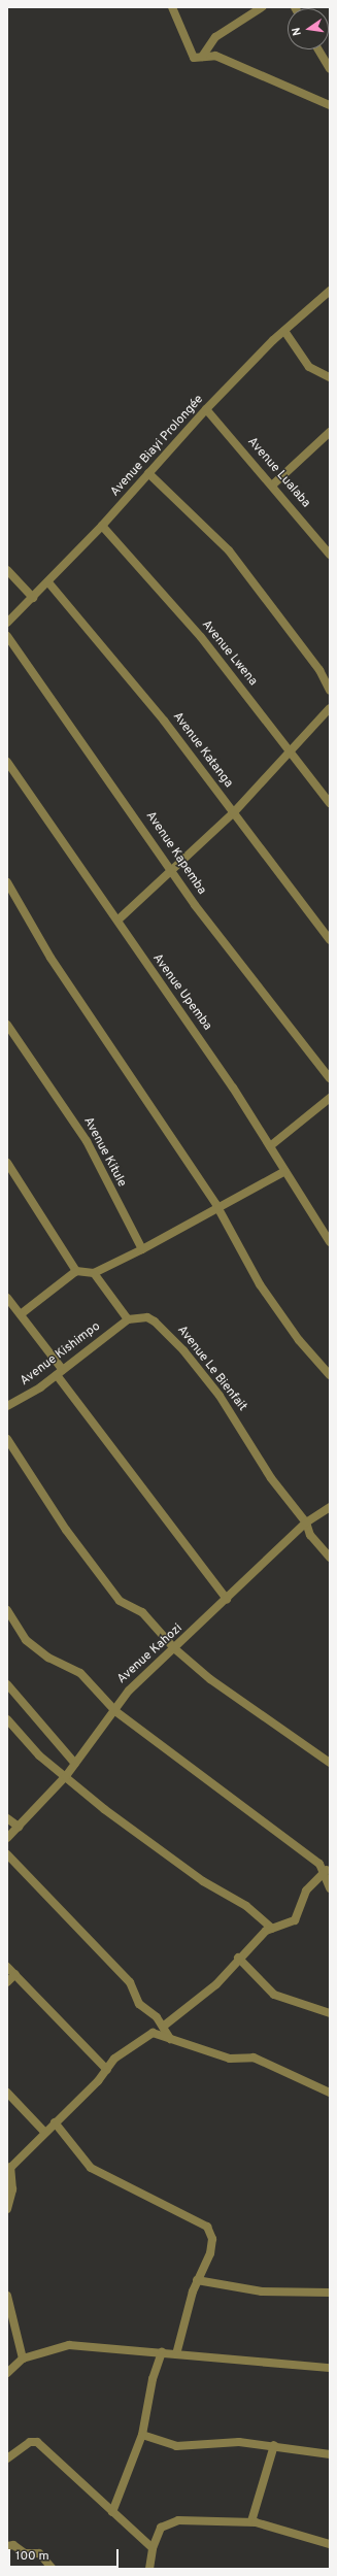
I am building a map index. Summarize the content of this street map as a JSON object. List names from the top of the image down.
{
  "streets": {
    "street": [
      "Avenue Biayi Prolongée",
      "Avenue Lualaba",
      "Avenue Lwena",
      "Avenue Katanga",
      "Avenue Kapemba",
      "Avenue Upemba",
      "Avenue Kitule",
      "Avenue Kishimpo",
      "Avenue Le Bienfait",
      "Avenue Kahozi"
    ]
  },
  "crossings": [
    ["Avenue Biayi Prolongée", "Avenue Lualaba"],
    ["Avenue Biayi Prolongée", "Avenue Lwena"],
    ["Avenue Biayi Prolongée", "Avenue Katanga"],
    ["Avenue Kishimpo", "Avenue Le Bienfait"],
    ["Avenue Le Bienfait", "Avenue Kahozi"]
  ],
  "scale_bar": "100 m",
  "north": "left"
}
